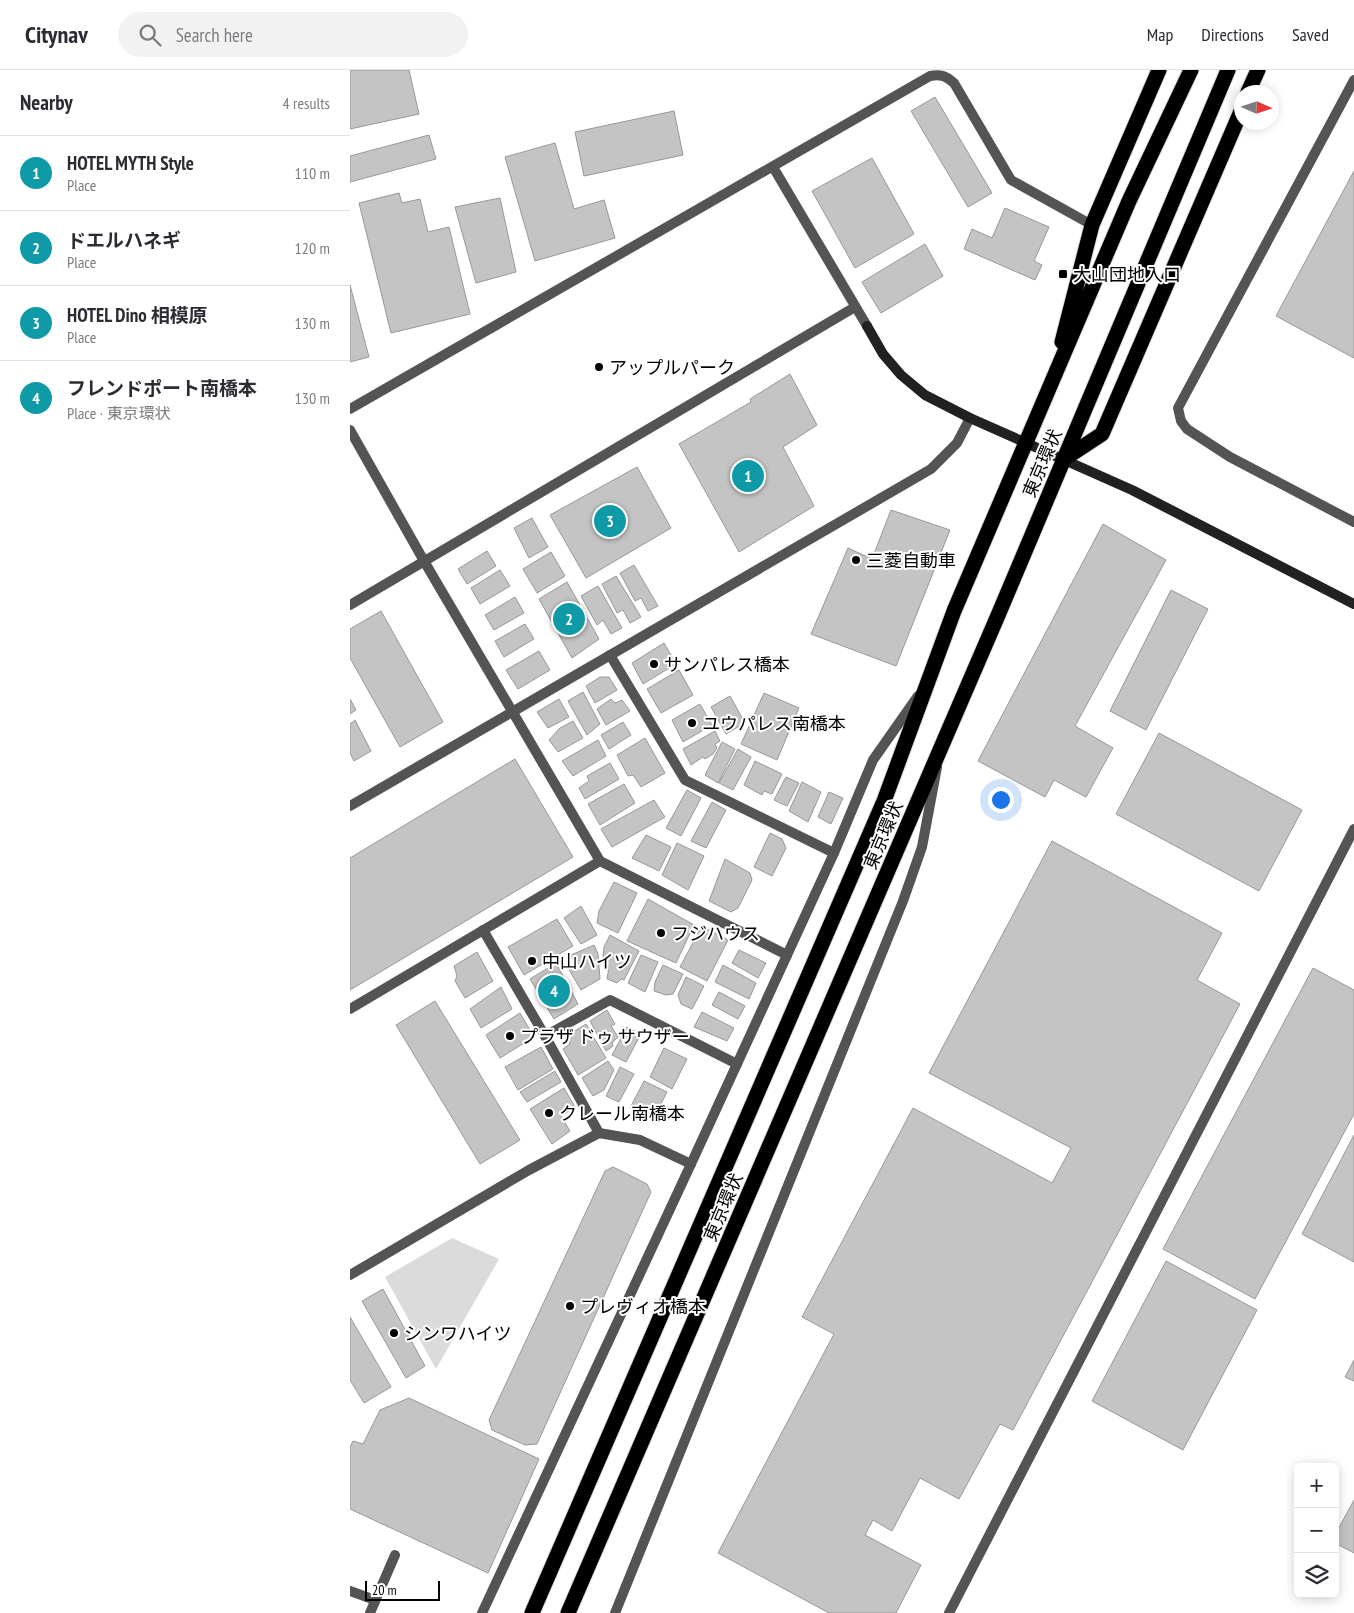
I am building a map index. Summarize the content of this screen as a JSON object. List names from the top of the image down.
{
  "streets": {
    "highway": ["東京環状"]
  },
  "places": {
    "transit": ["大山団地入口"],
    "other": [
      "アップルパーク",
      "三菱自動車",
      "サンパレス橋本",
      "ユウパレス南橋本",
      "フジハウス",
      "中山ハイツ",
      "プラザ ドゥ サウザー",
      "クレール南橋本",
      "プレヴィオ橋本",
      "シンワハイツ"
    ]
  },
  "scale_bar": "20 m",
  "north": "right",
  "page": {
    "header": "Citynav",
    "search": "Search here",
    "nav": ["Map", "Directions", "Saved"],
    "heading": ["Nearby", "4 results"],
    "list": [
      {
        "mark": "1",
        "name": "HOTEL MYTH Style",
        "note": "Place",
        "value": "110 m"
      },
      {
        "mark": "2",
        "name": "ドエルハネギ",
        "note": "Place",
        "value": "120 m"
      },
      {
        "mark": "3",
        "name": "HOTEL Dino 相模原",
        "note": "Place",
        "value": "130 m"
      },
      {
        "mark": "4",
        "name": "フレンドポート南橋本",
        "note": "Place · 東京環状",
        "value": "130 m"
      }
    ],
    "pins": [
      "1",
      "3",
      "2",
      "4"
    ],
    "map_buttons": ["+", "−"],
    "scale": "20 m"
  }
}
